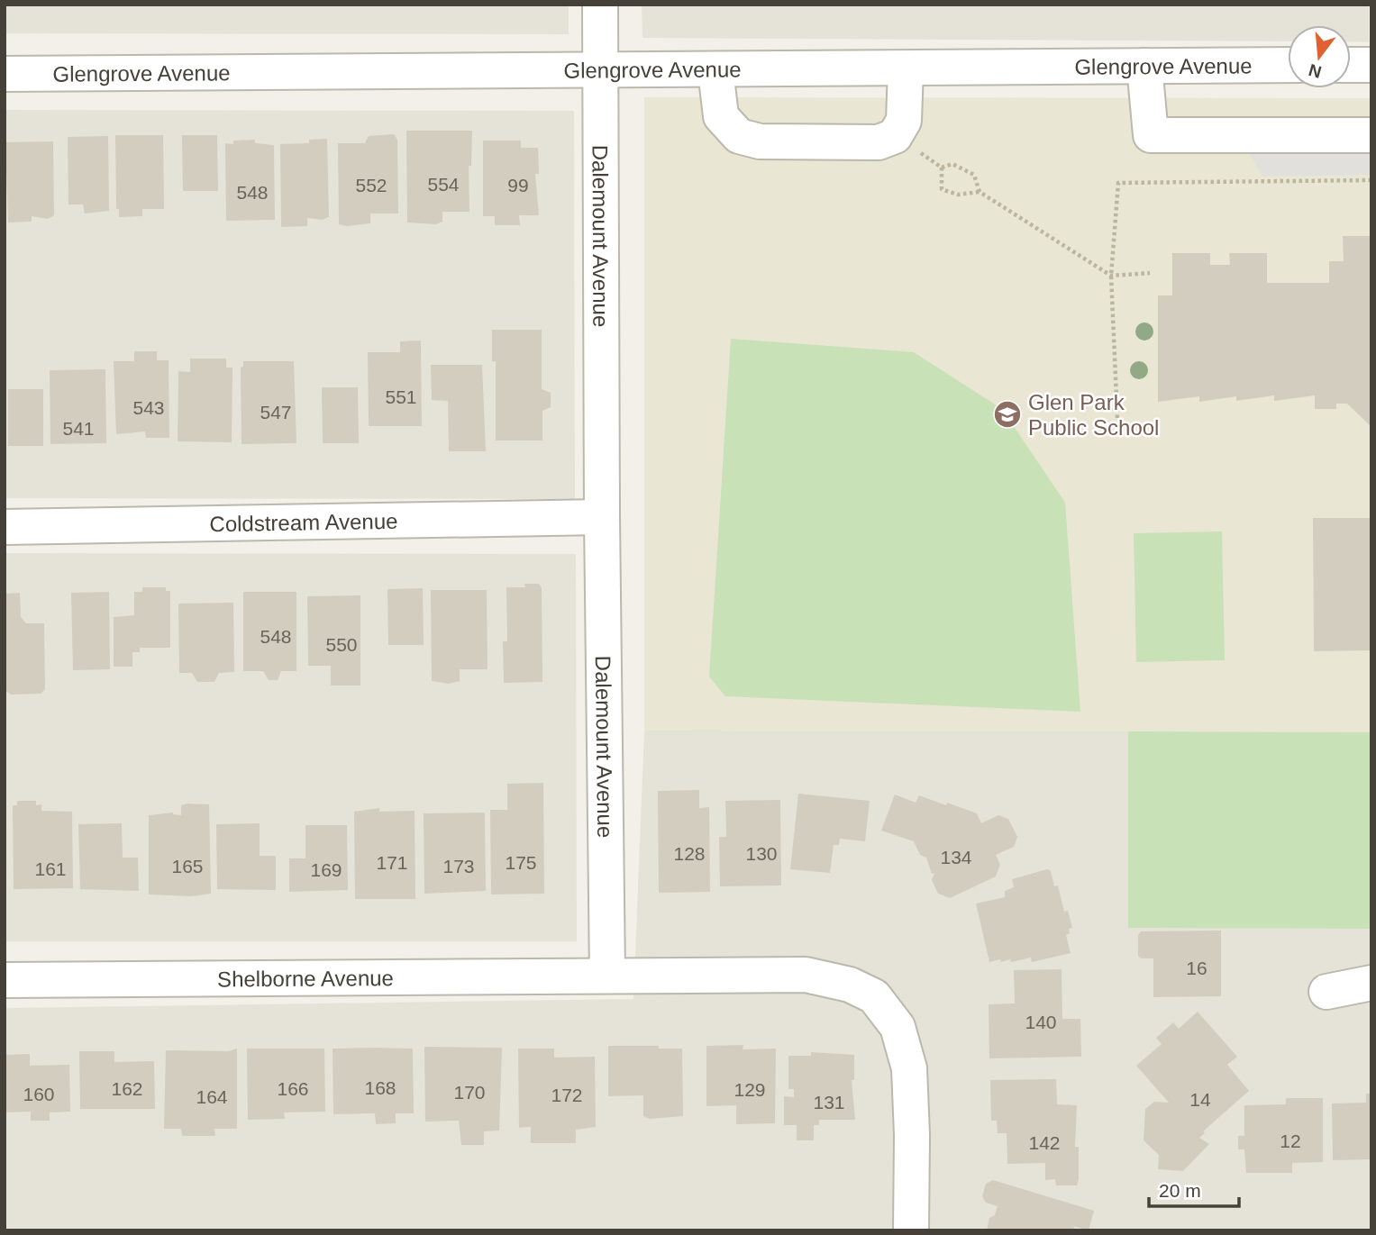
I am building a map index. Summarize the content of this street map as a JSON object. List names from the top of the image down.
{
  "streets": {
    "street": [
      "Glengrove Avenue",
      "Dalemount Avenue",
      "Coldstream Avenue",
      "Shelborne Avenue"
    ]
  },
  "crossings": [
    ["Glengrove Avenue", "Dalemount Avenue"],
    ["Dalemount Avenue", "Coldstream Avenue"],
    ["Dalemount Avenue", "Shelborne Avenue"]
  ],
  "places": {
    "school or university": ["Glen Park Public School"]
  },
  "house_numbers": [
    "554",
    "552",
    "99",
    "548",
    "551",
    "543",
    "547",
    "541",
    "548",
    "550",
    "128",
    "130",
    "134",
    "171",
    "175",
    "165",
    "173",
    "161",
    "169",
    "16",
    "140",
    "168",
    "162",
    "166",
    "129",
    "170",
    "160",
    "172",
    "164",
    "14",
    "131",
    "12",
    "142"
  ],
  "scale_bar": "20 m",
  "north": "bottom"
}
